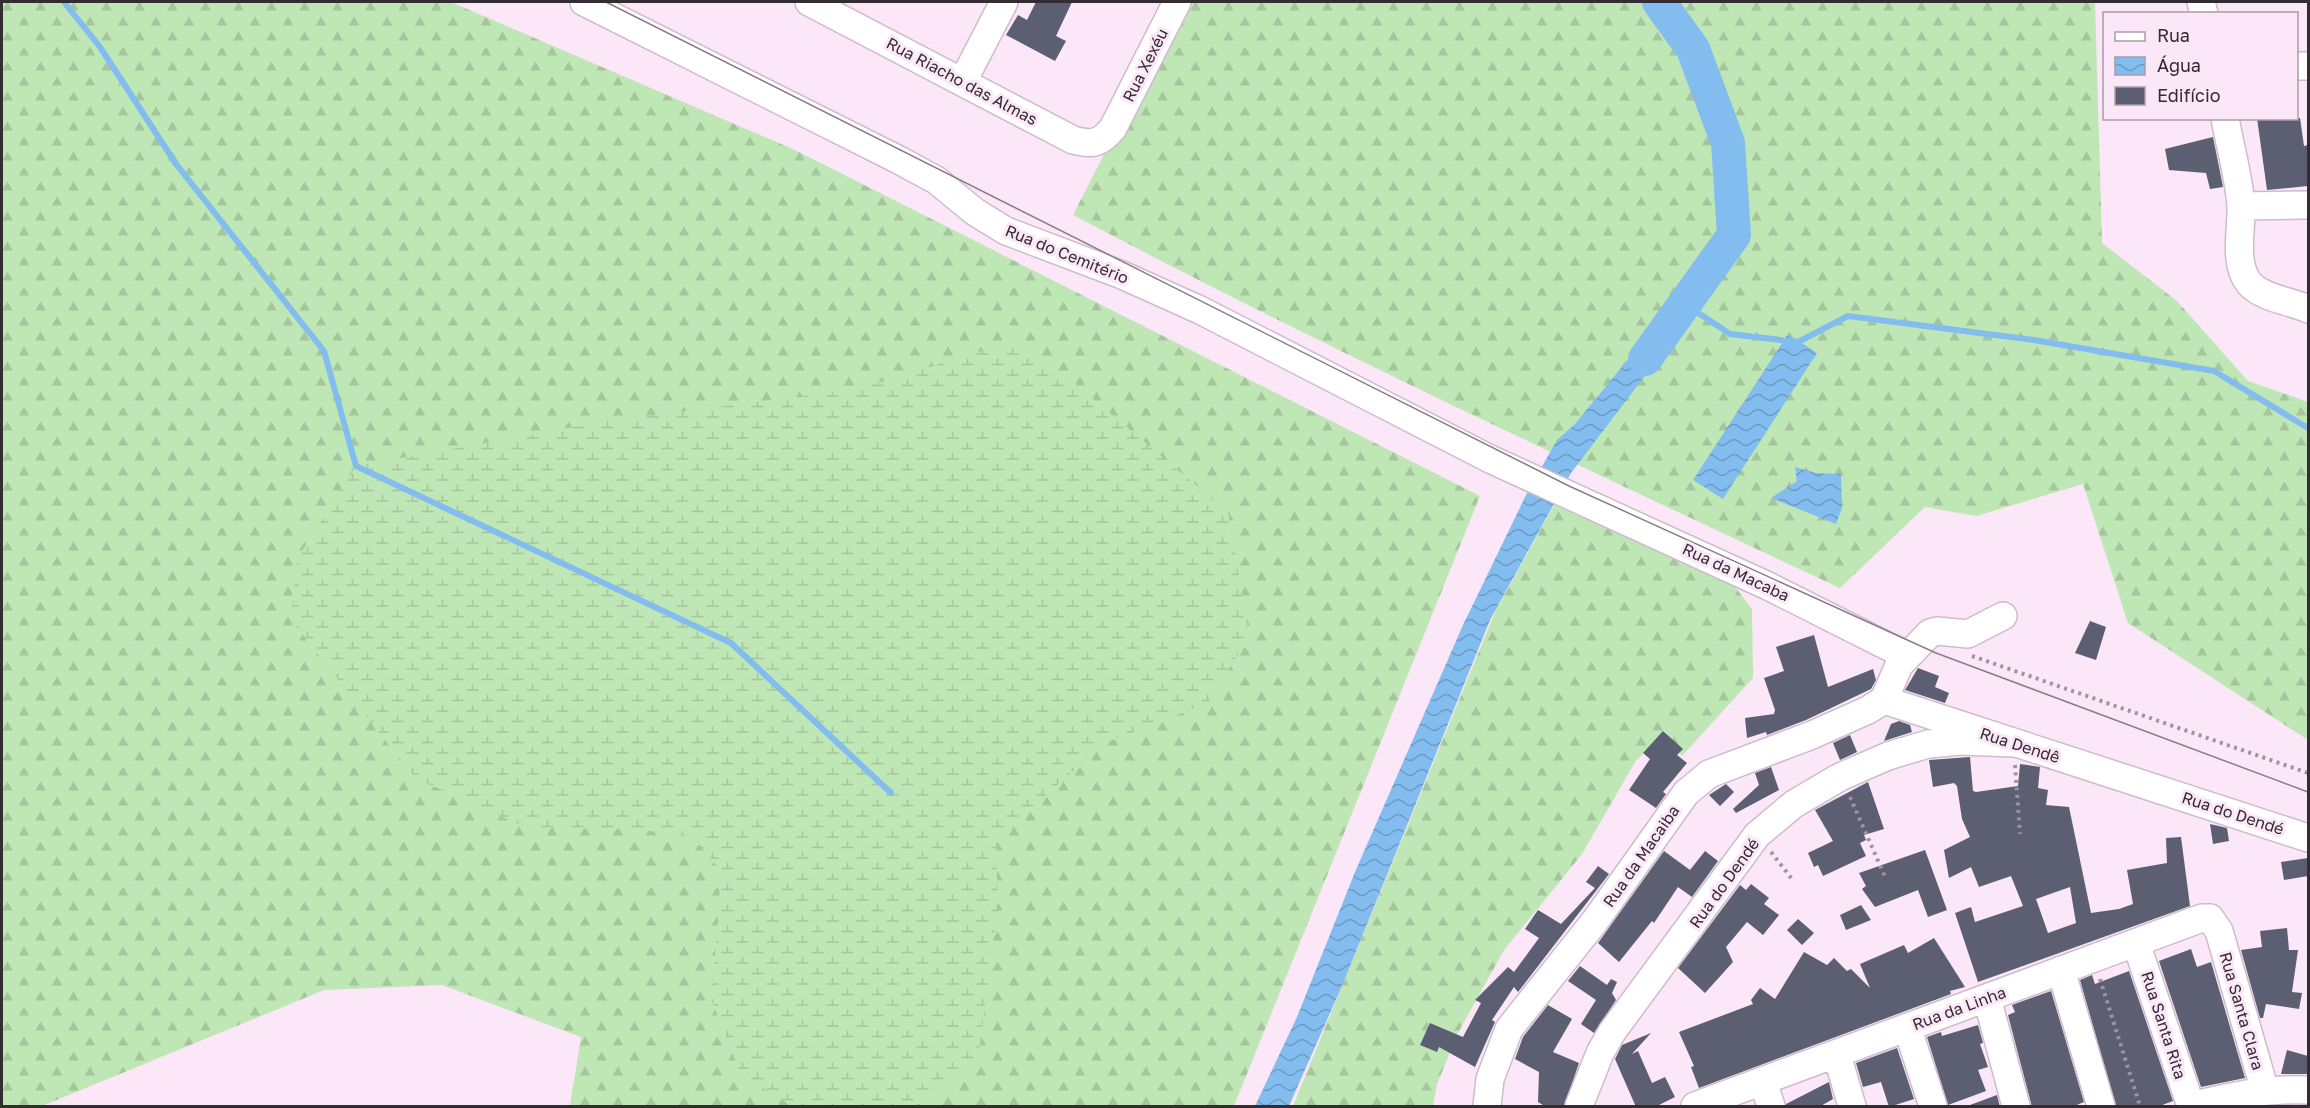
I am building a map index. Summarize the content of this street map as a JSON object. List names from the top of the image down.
{
  "streets": {
    "street": [
      "Rua Xexéu",
      "Rua Riacho das Almas",
      "Rua do Cemitério",
      "Rua da Macaba",
      "Rua Dendê",
      "Rua do Dendé",
      "Rua da Macaiba",
      "Rua da Linha",
      "Rua Santa Clara",
      "Rua Santa Rita"
    ]
  },
  "crossings": [
    ["Rua Xexéu", "Rua Riacho das Almas"],
    ["Rua do Cemitério", "Rua da Macaba"],
    ["Rua Dendê", "Rua do Dendé"],
    ["Rua Dendê", "Rua da Macaiba"],
    ["Rua da Linha", "Rua Santa Clara"],
    ["Rua da Linha", "Rua Santa Rita"]
  ],
  "legend": ["Rua", "Água", "Edifício"]
}
